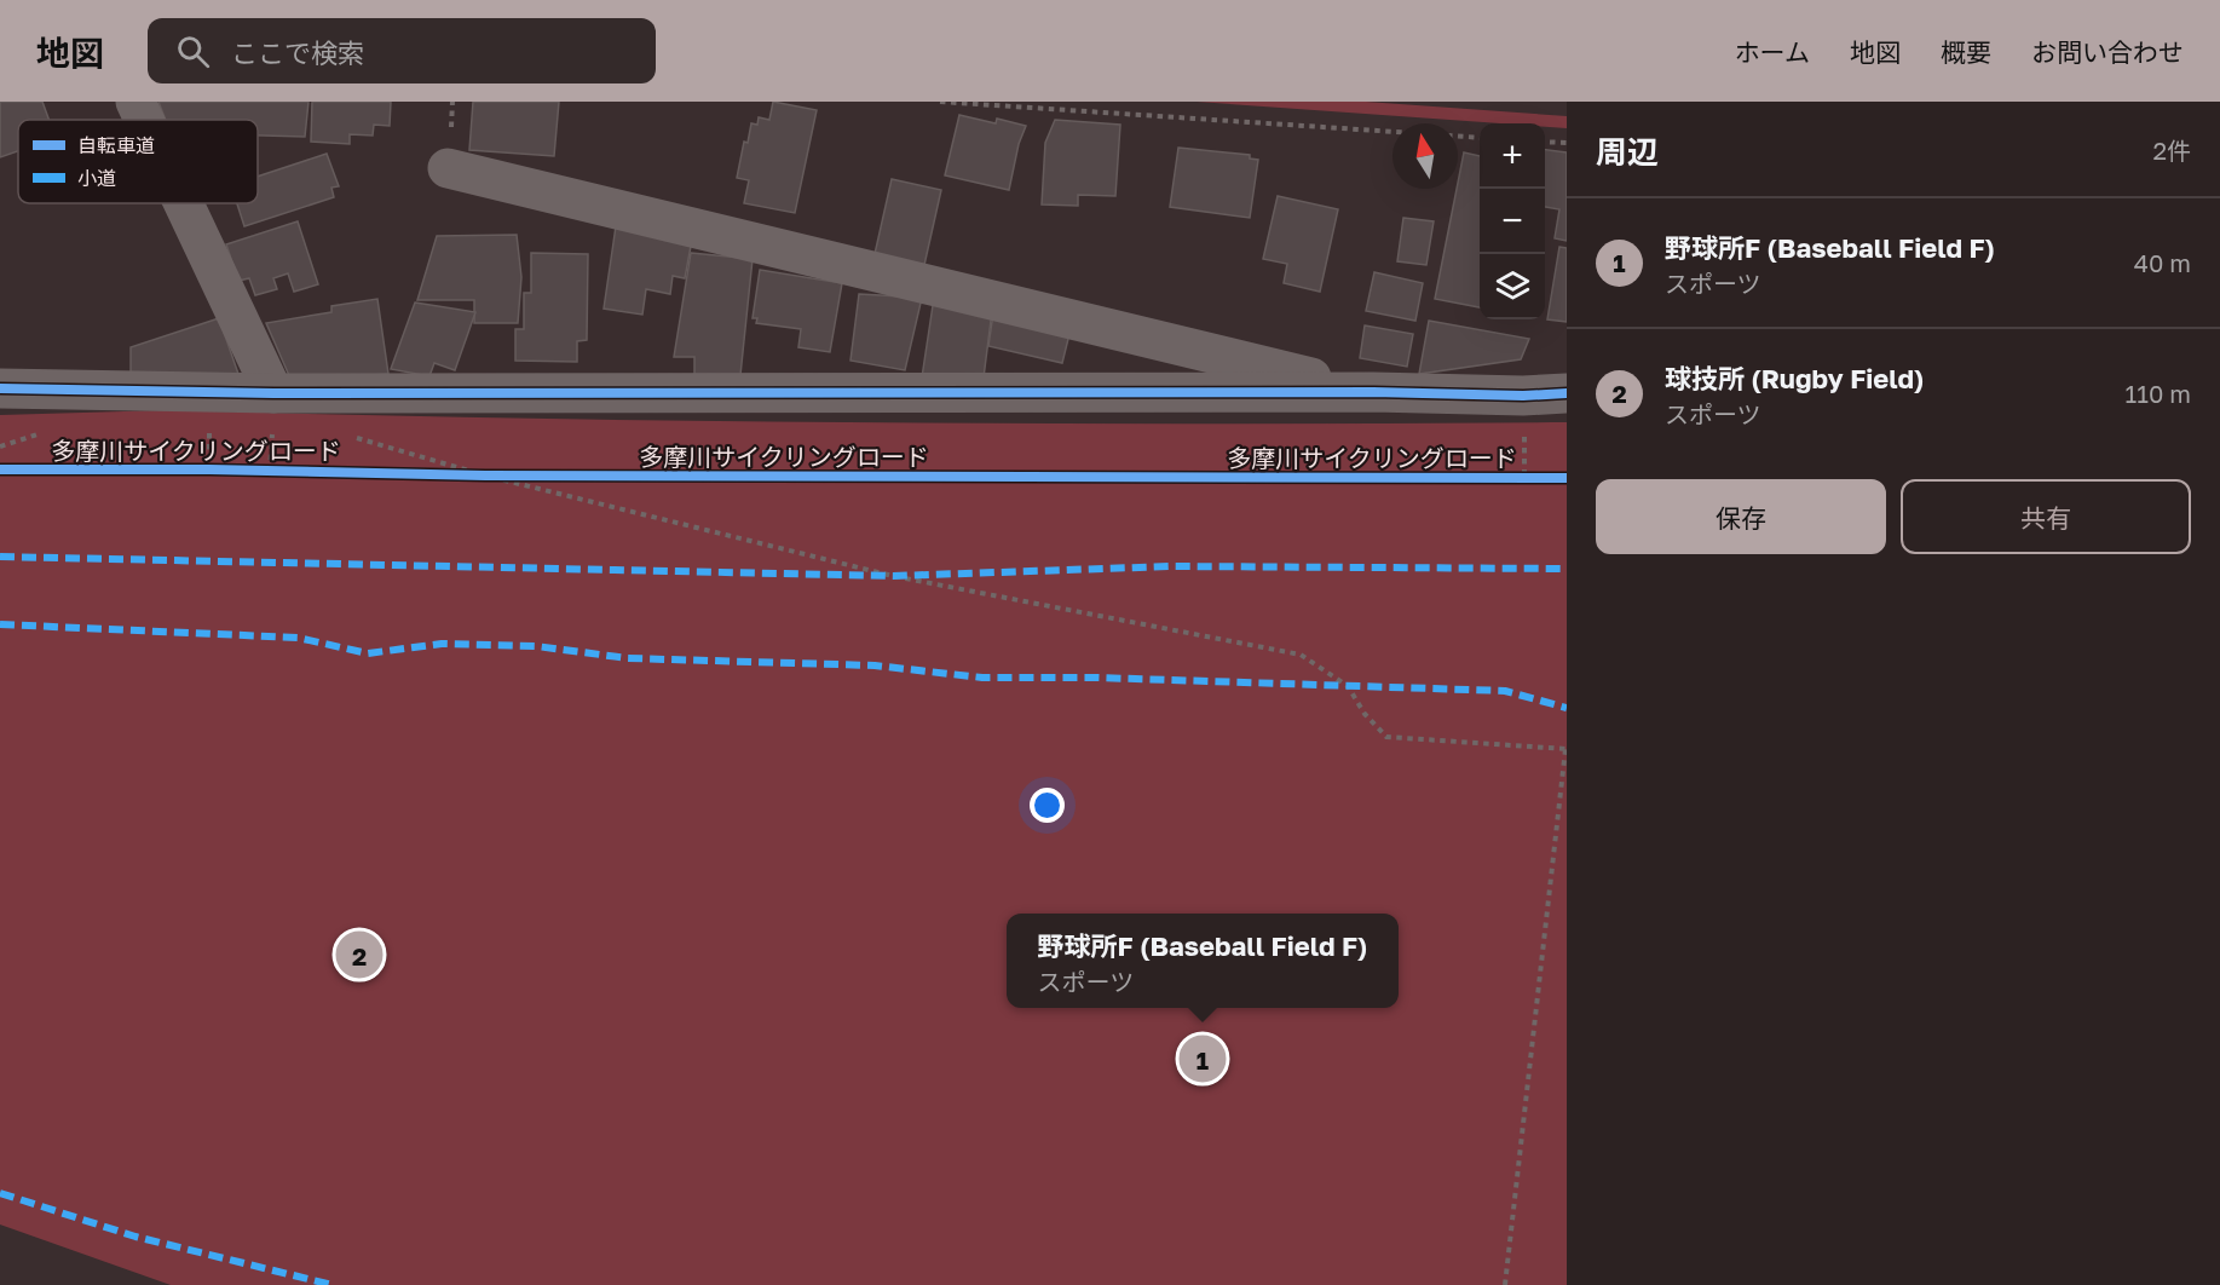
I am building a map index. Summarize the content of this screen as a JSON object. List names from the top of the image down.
{
  "streets": {
    "cycle path": ["多摩川サイクリングロード"]
  },
  "legend": ["自転車道", "小道"],
  "north": "top",
  "page": {
    "header": "地図",
    "search": "ここで検索",
    "nav": [
      "ホーム",
      "地図",
      "概要",
      "お問い合わせ"
    ],
    "heading": ["周辺", "2件"],
    "map_buttons": ["+", "−"],
    "list": [
      {
        "mark": "1",
        "name": "野球所F (Baseball Field F)",
        "note": "スポーツ",
        "value": "40 m"
      },
      {
        "mark": "2",
        "name": "球技所 (Rugby Field)",
        "note": "スポーツ",
        "value": "110 m"
      }
    ],
    "buttons": ["保存", "共有"],
    "popup": ["野球所F (Baseball Field F)", "スポーツ"],
    "pins": ["2", "1"]
  }
}
